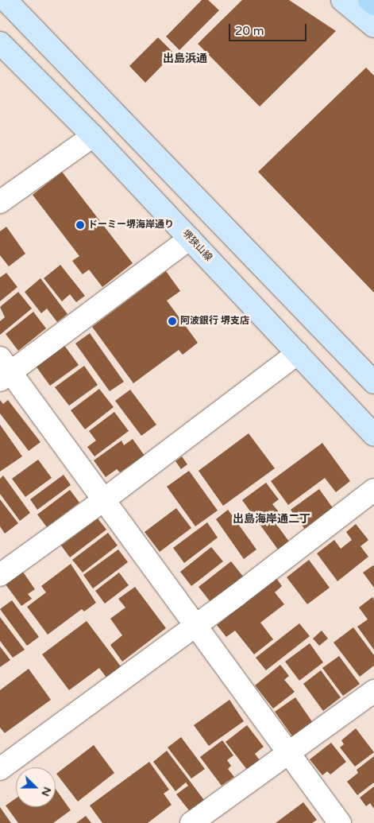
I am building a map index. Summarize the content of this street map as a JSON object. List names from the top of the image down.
{
  "streets": {
    "main road": ["堺狭山線"]
  },
  "districts": ["出島浜通", "出島海岸通二丁"],
  "places": ["ドーミー堺海岸通り", "阿波銀行 堺支店"],
  "scale_bar": "20 m",
  "north": "right"
}
